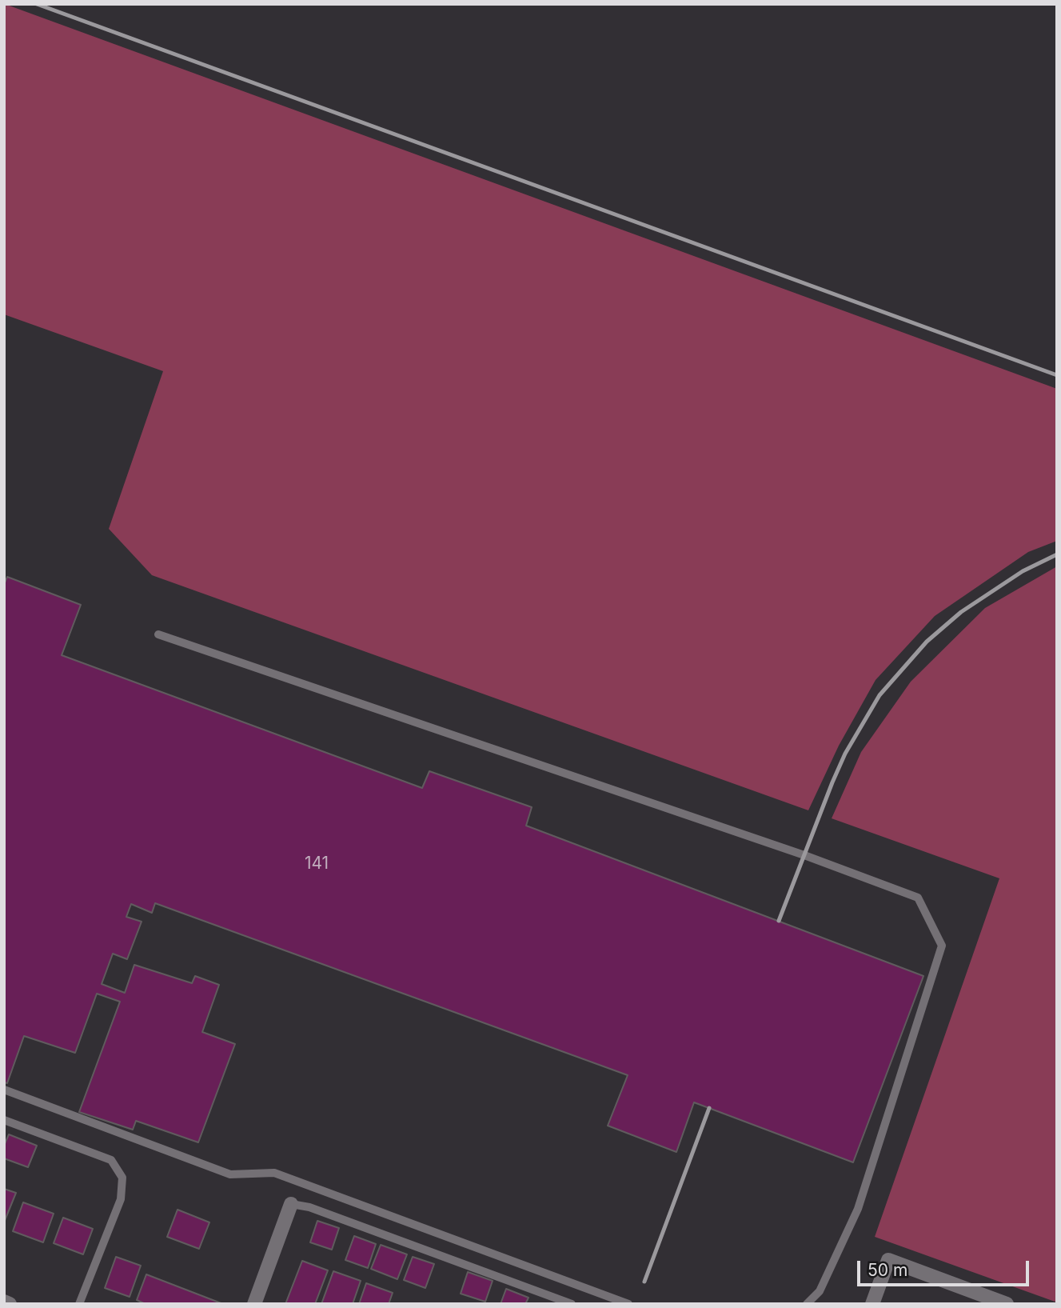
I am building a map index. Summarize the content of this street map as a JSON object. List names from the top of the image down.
{
  "house_numbers": ["141"],
  "scale_bar": "50 m"
}
